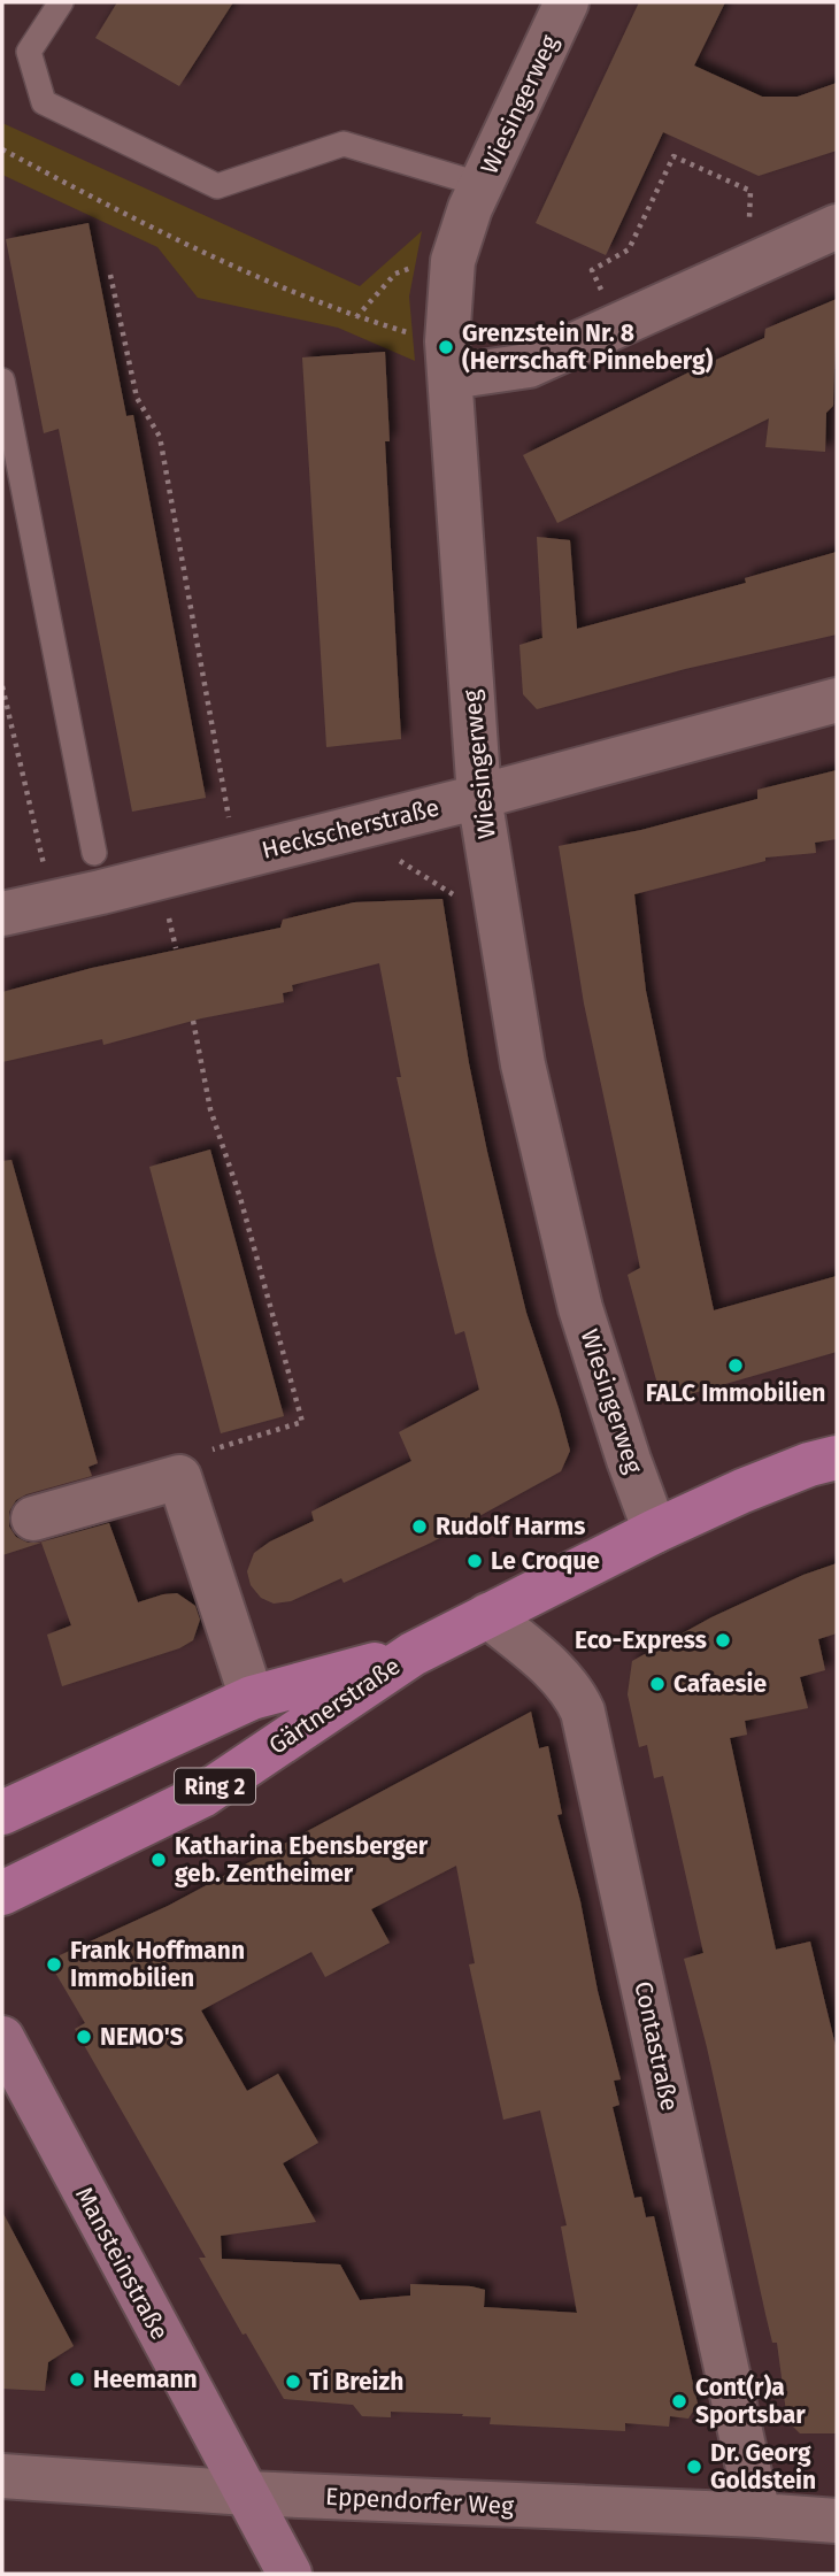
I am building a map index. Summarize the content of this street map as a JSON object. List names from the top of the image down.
{
  "streets": {
    "main road": ["Gärtnerstraße", "Ring 2"],
    "street": [
      "Wiesingerweg",
      "Heckscherstraße",
      "Contastraße",
      "Mansteinstraße",
      "Eppendorfer Weg"
    ]
  },
  "crossings": [
    ["Wiesingerweg", "Heckscherstraße"],
    ["Wiesingerweg", "Gärtnerstraße"],
    ["Gärtnerstraße", "Contastraße"],
    ["Contastraße", "Eppendorfer Weg"],
    ["Mansteinstraße", "Eppendorfer Weg"]
  ],
  "places": [
    "Grenzstein Nr. 8 (Herrschaft Pinneberg)",
    "FALC Immobilien",
    "Rudolf Harms",
    "Le Croque",
    "Eco-Express",
    "Cafaesie",
    "Katharina Ebensberger geb. Zentheimer",
    "Frank Hoffmann Immobilien",
    "NEMO'S",
    "Heemann",
    "Ti Breizh",
    "Cont(r)a Sportsbar",
    "Dr. Georg Goldstein"
  ]
}
